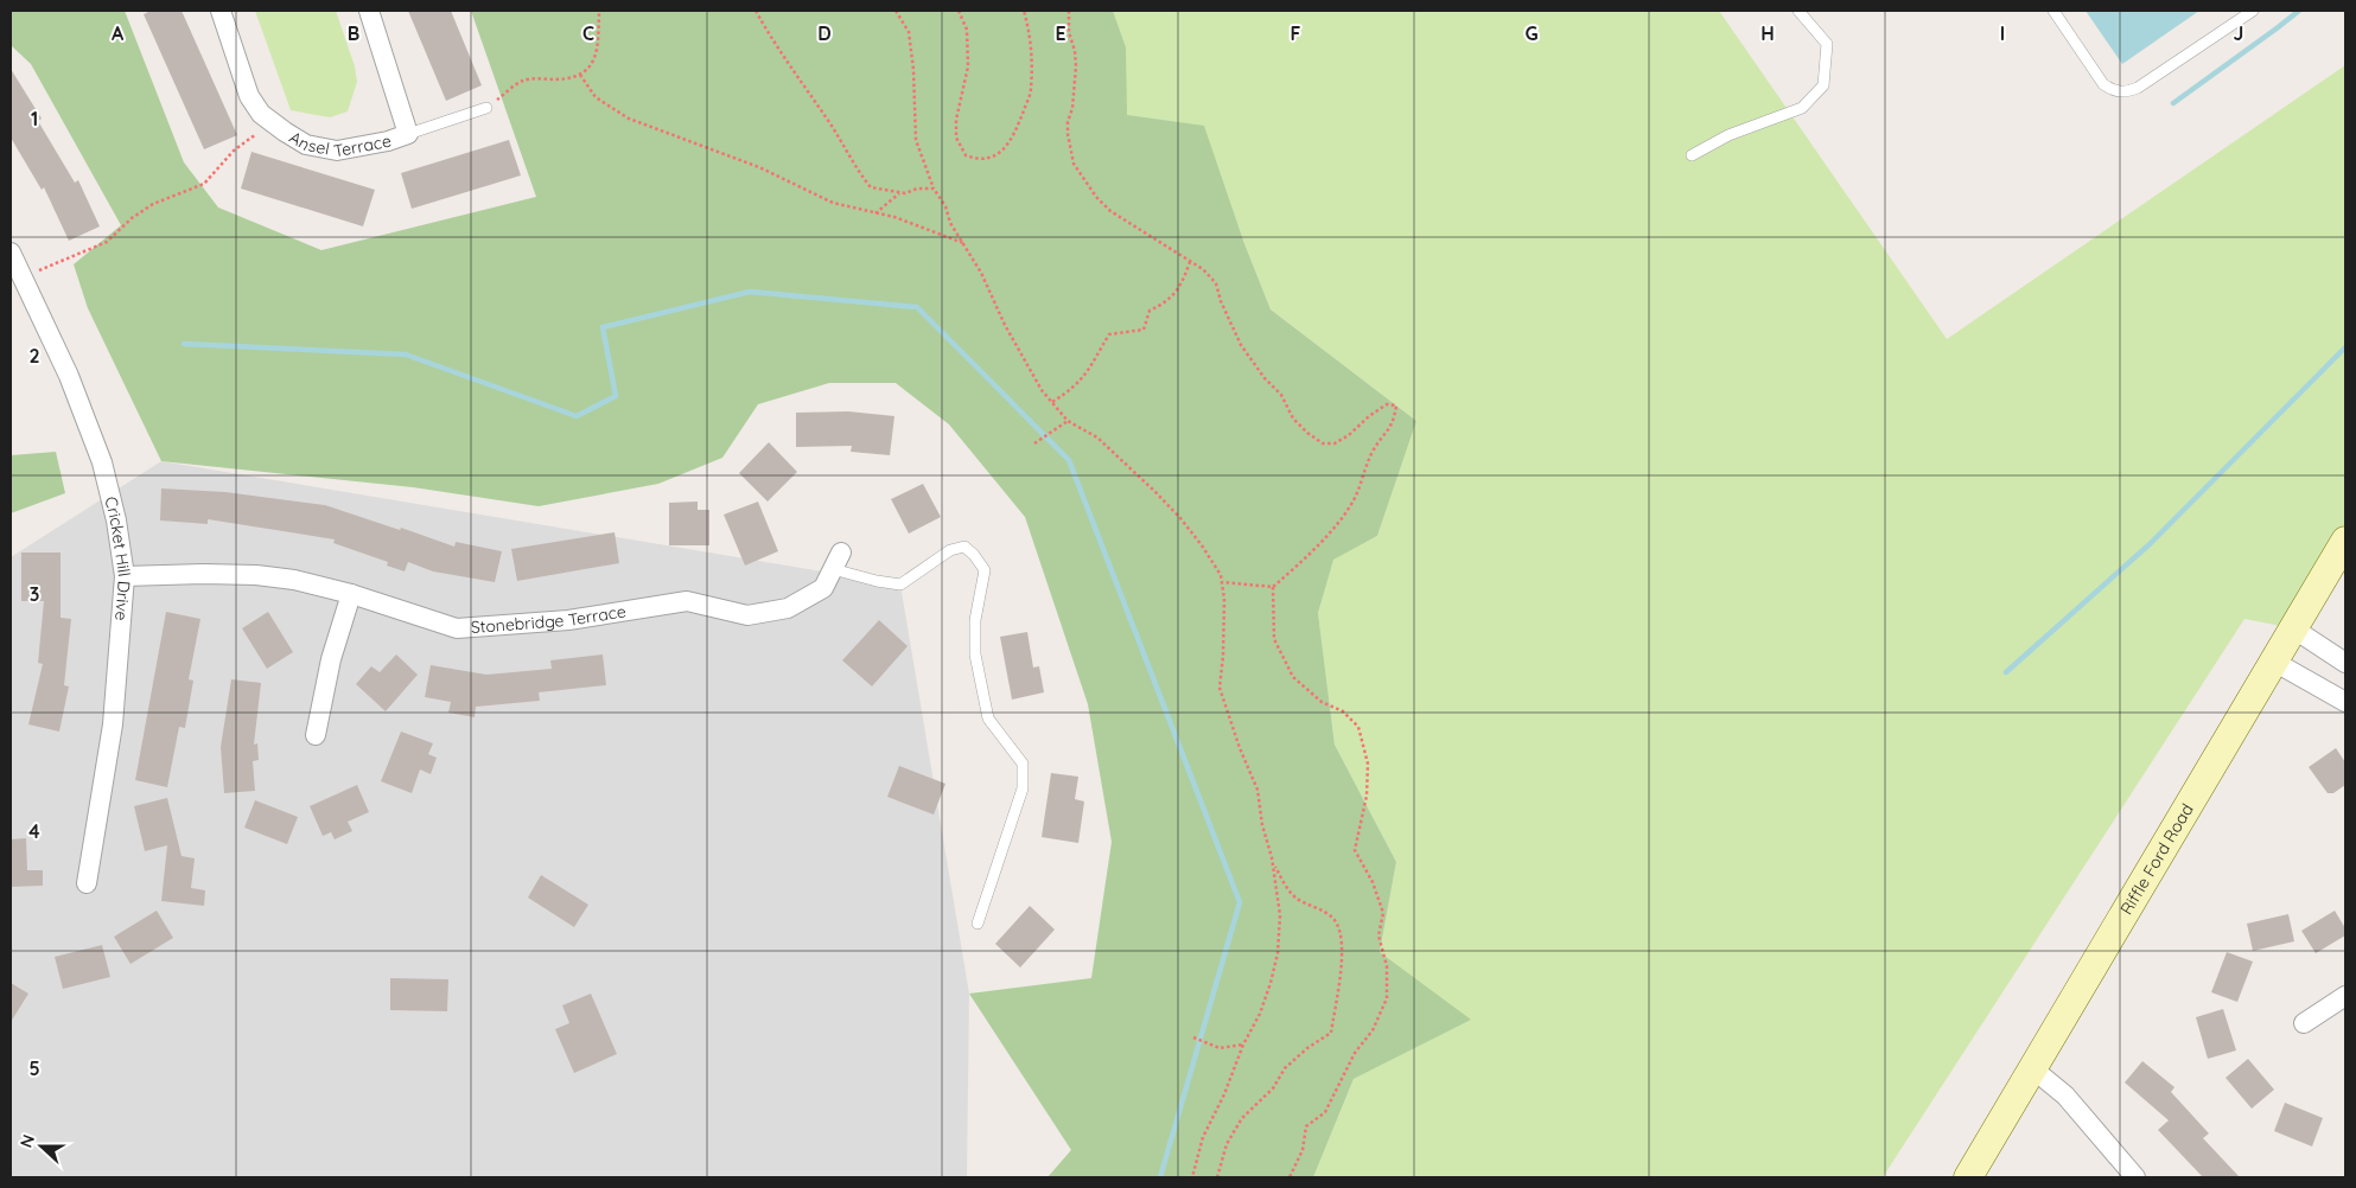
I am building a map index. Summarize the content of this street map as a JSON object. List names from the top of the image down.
{
  "streets": {
    "street": [
      "Ansel Terrace",
      "Cricket Hill Drive",
      "Stonebridge Terrace",
      "Riffle Ford Road"
    ]
  },
  "crossings": [
    ["Cricket Hill Drive", "Stonebridge Terrace"]
  ],
  "north": "left",
  "grid": {
    "columns": [
      "A",
      "B",
      "C",
      "D",
      "E",
      "F",
      "G",
      "H",
      "I",
      "J"
    ],
    "rows": [
      "1",
      "2",
      "3",
      "4",
      "5"
    ]
  }
}
